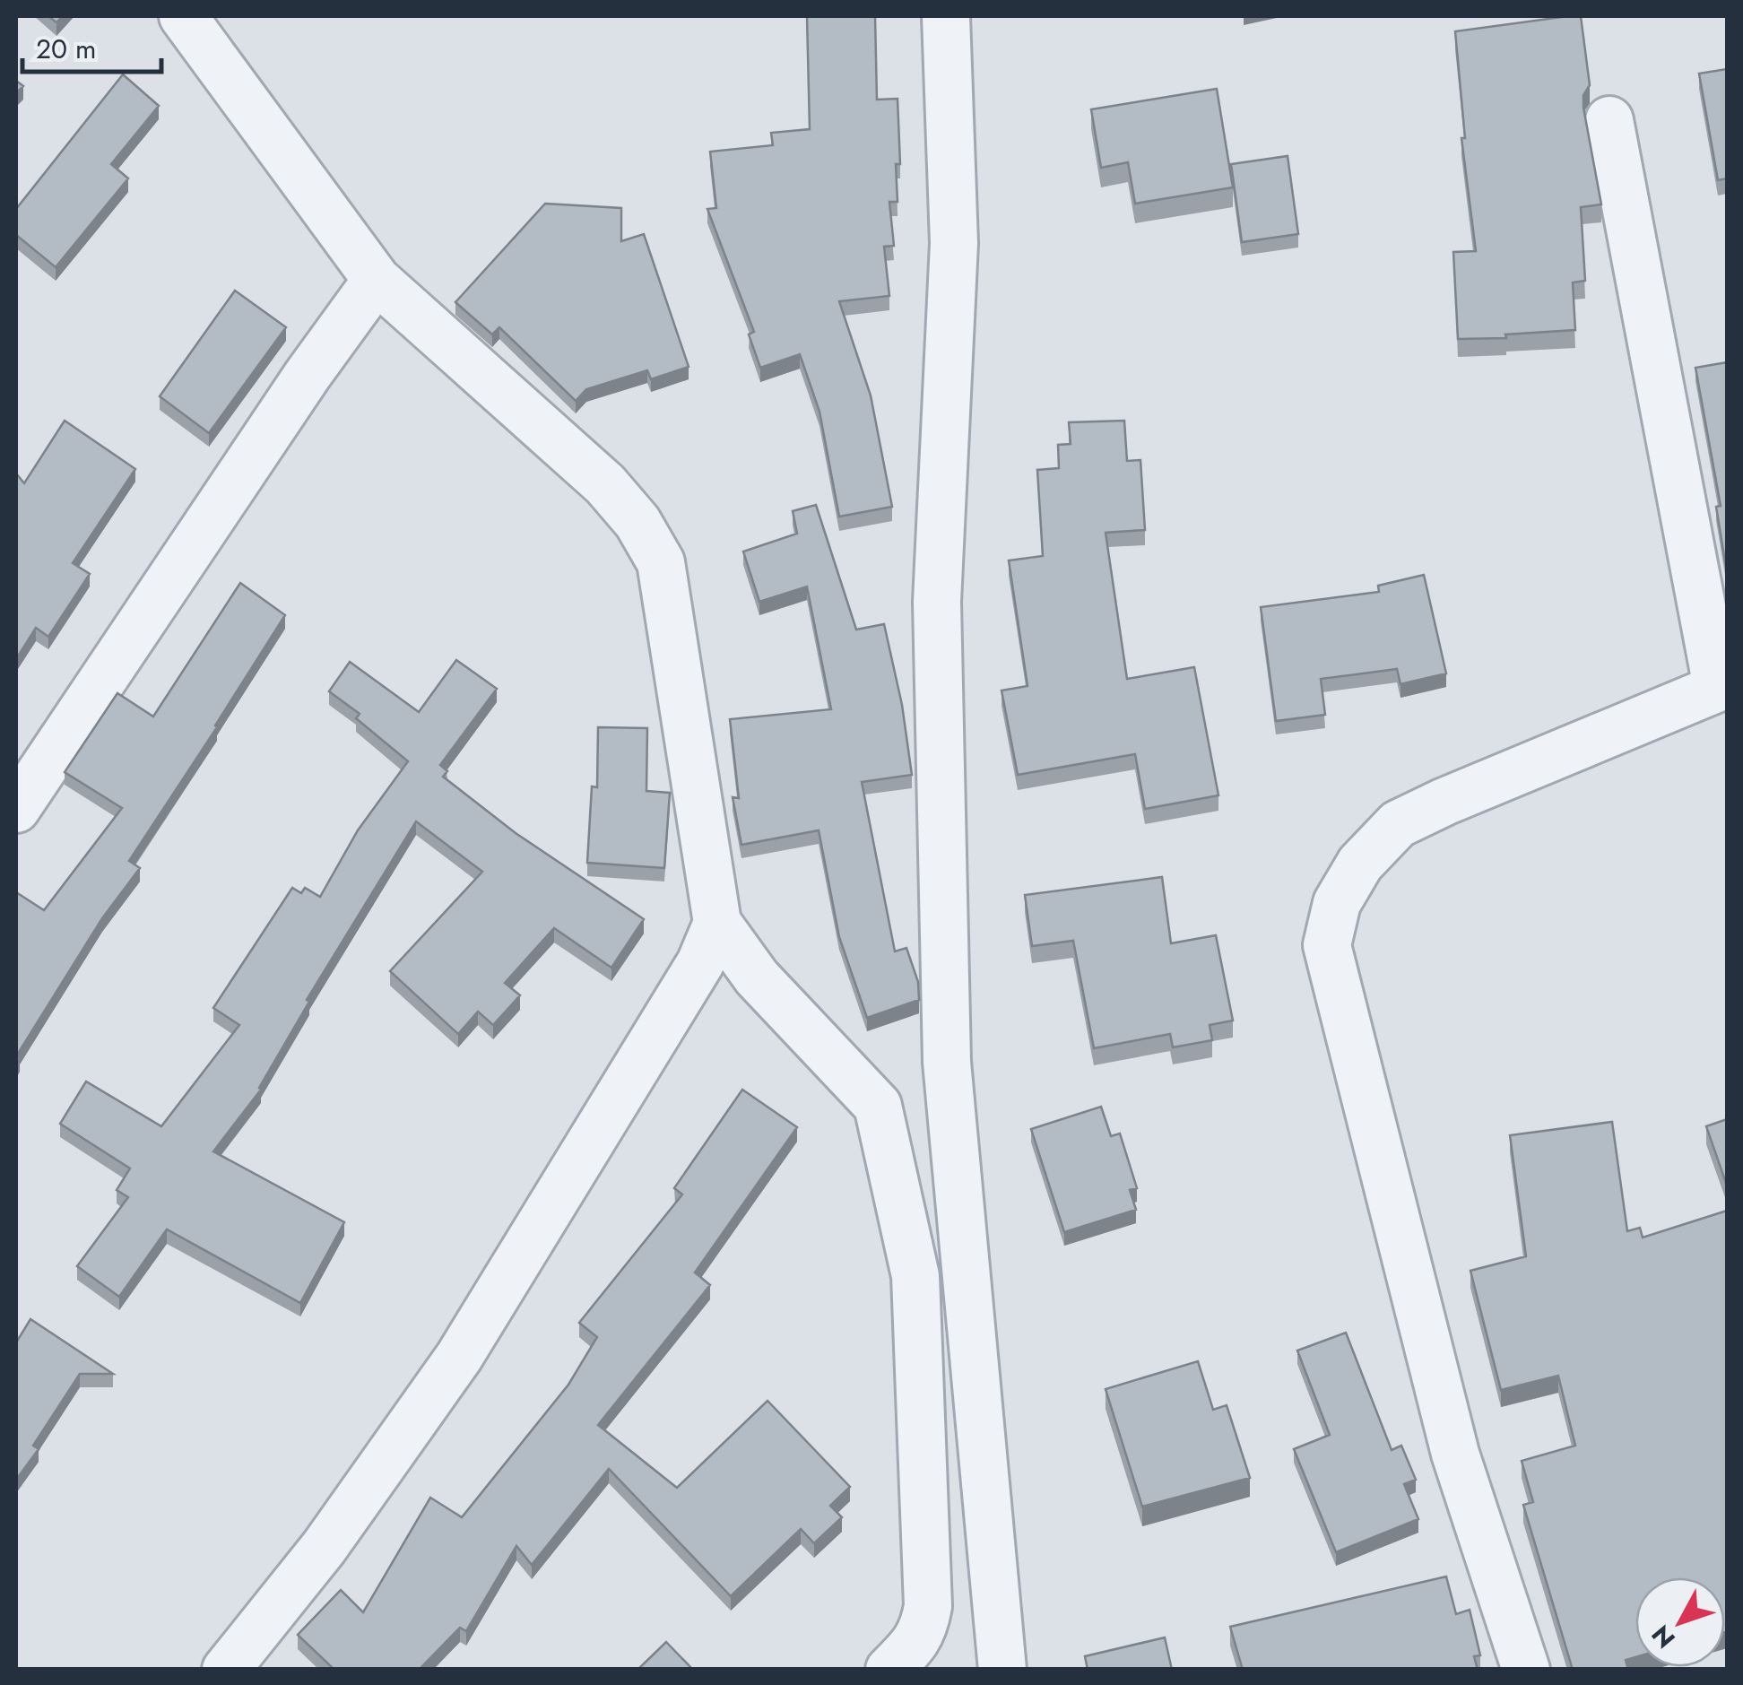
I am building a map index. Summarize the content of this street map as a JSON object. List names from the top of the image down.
{
  "scale_bar": "20 m",
  "north": "bottom left"
}
